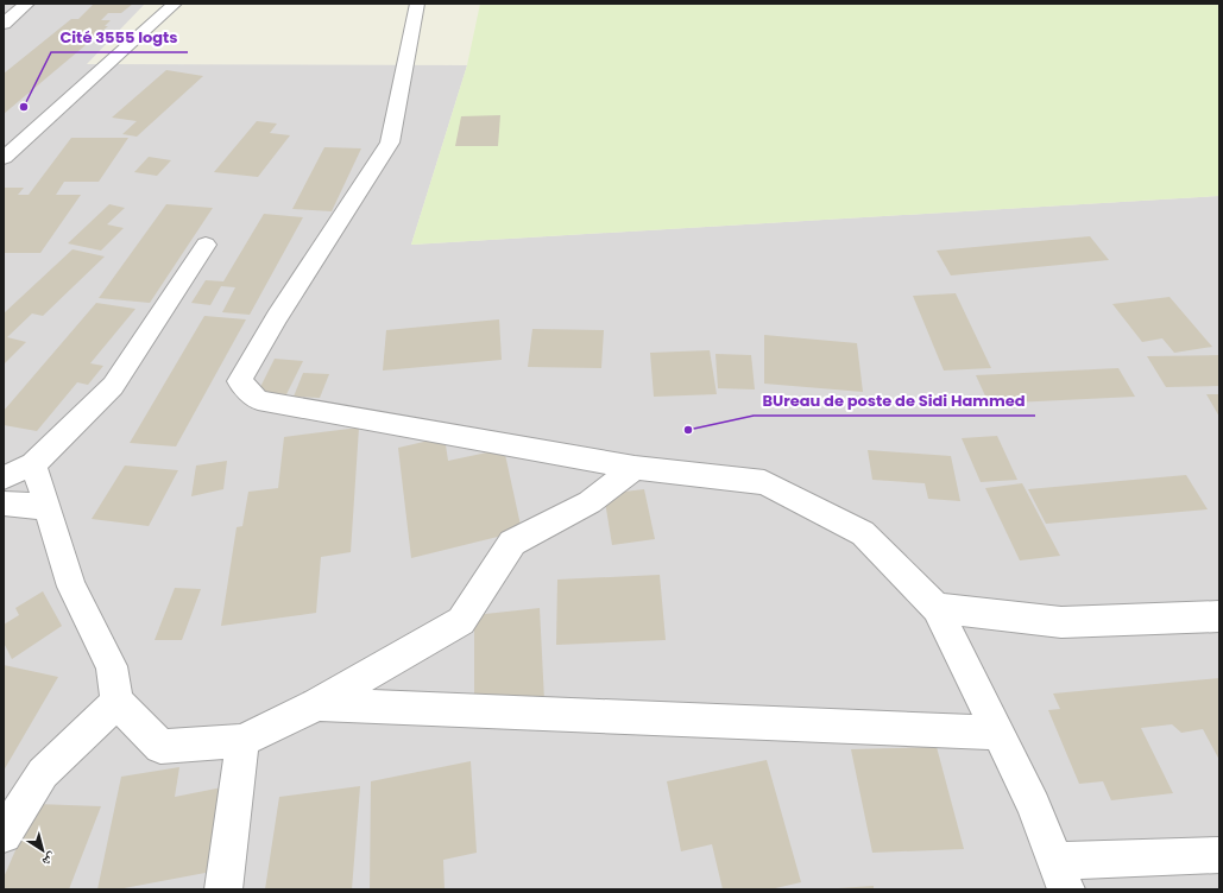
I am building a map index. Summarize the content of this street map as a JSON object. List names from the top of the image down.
{
  "places": ["Cité 3555 logts", "BUreau de poste de Sidi Hammed"],
  "north": "bottom right"
}
